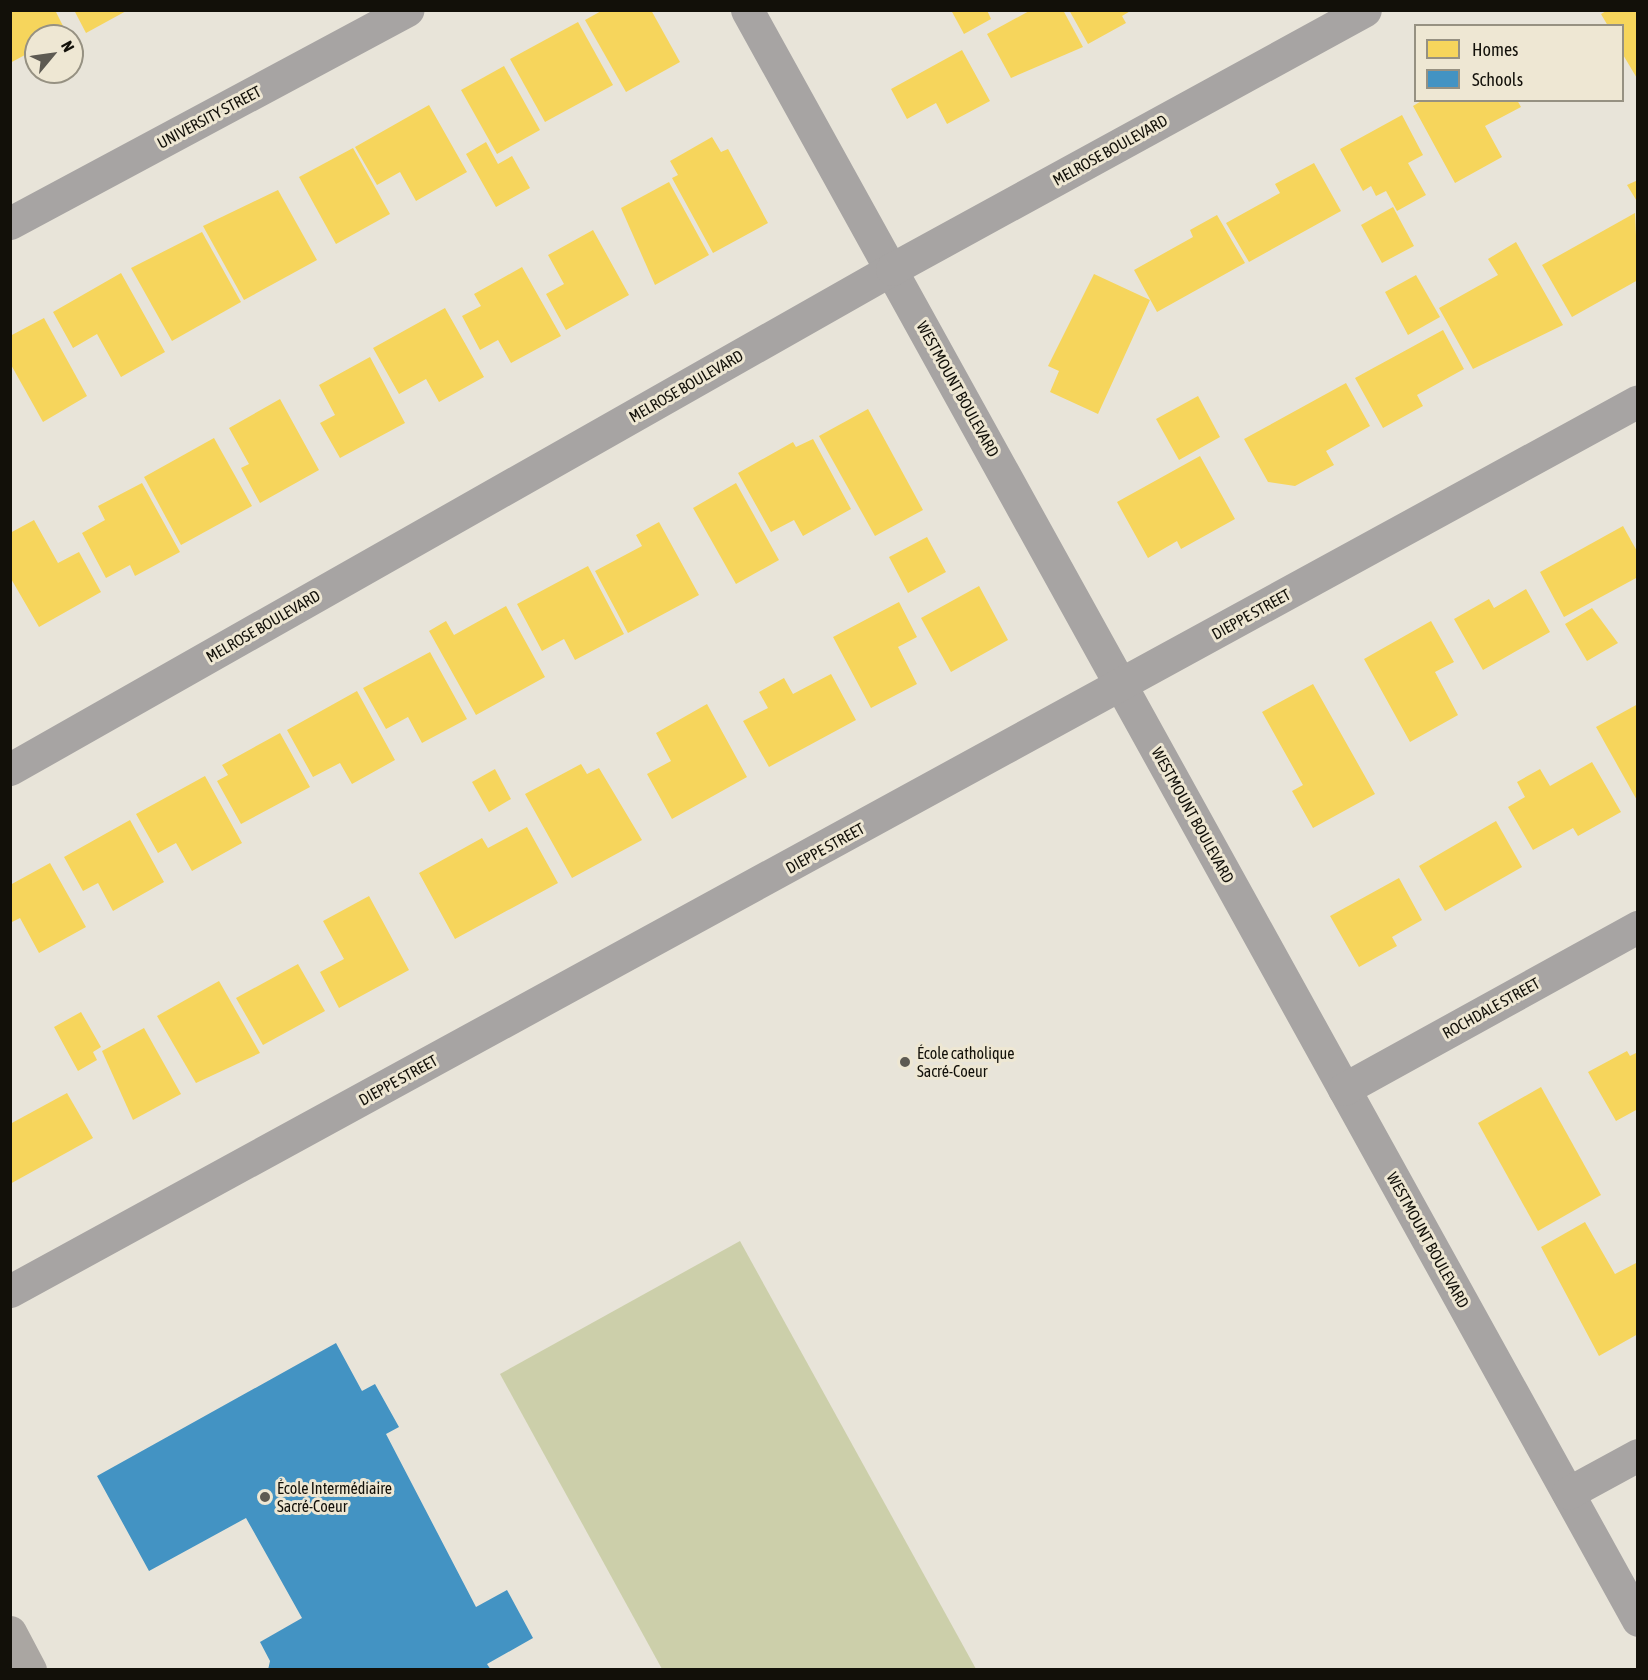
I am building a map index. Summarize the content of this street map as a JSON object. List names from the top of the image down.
{
  "streets": {
    "street": [
      "UNIVERSITY STREET",
      "MELROSE BOULEVARD",
      "WESTMOUNT BOULEVARD",
      "DIEPPE STREET",
      "ROCHDALE STREET"
    ]
  },
  "crossings": [
    ["MELROSE BOULEVARD", "WESTMOUNT BOULEVARD"],
    ["WESTMOUNT BOULEVARD", "DIEPPE STREET"],
    ["WESTMOUNT BOULEVARD", "ROCHDALE STREET"]
  ],
  "places": ["École catholique Sacré-Coeur", "École Intermédiaire Sacré-Coeur"],
  "legend": ["Homes", "Schools"],
  "north": "top right"
}
